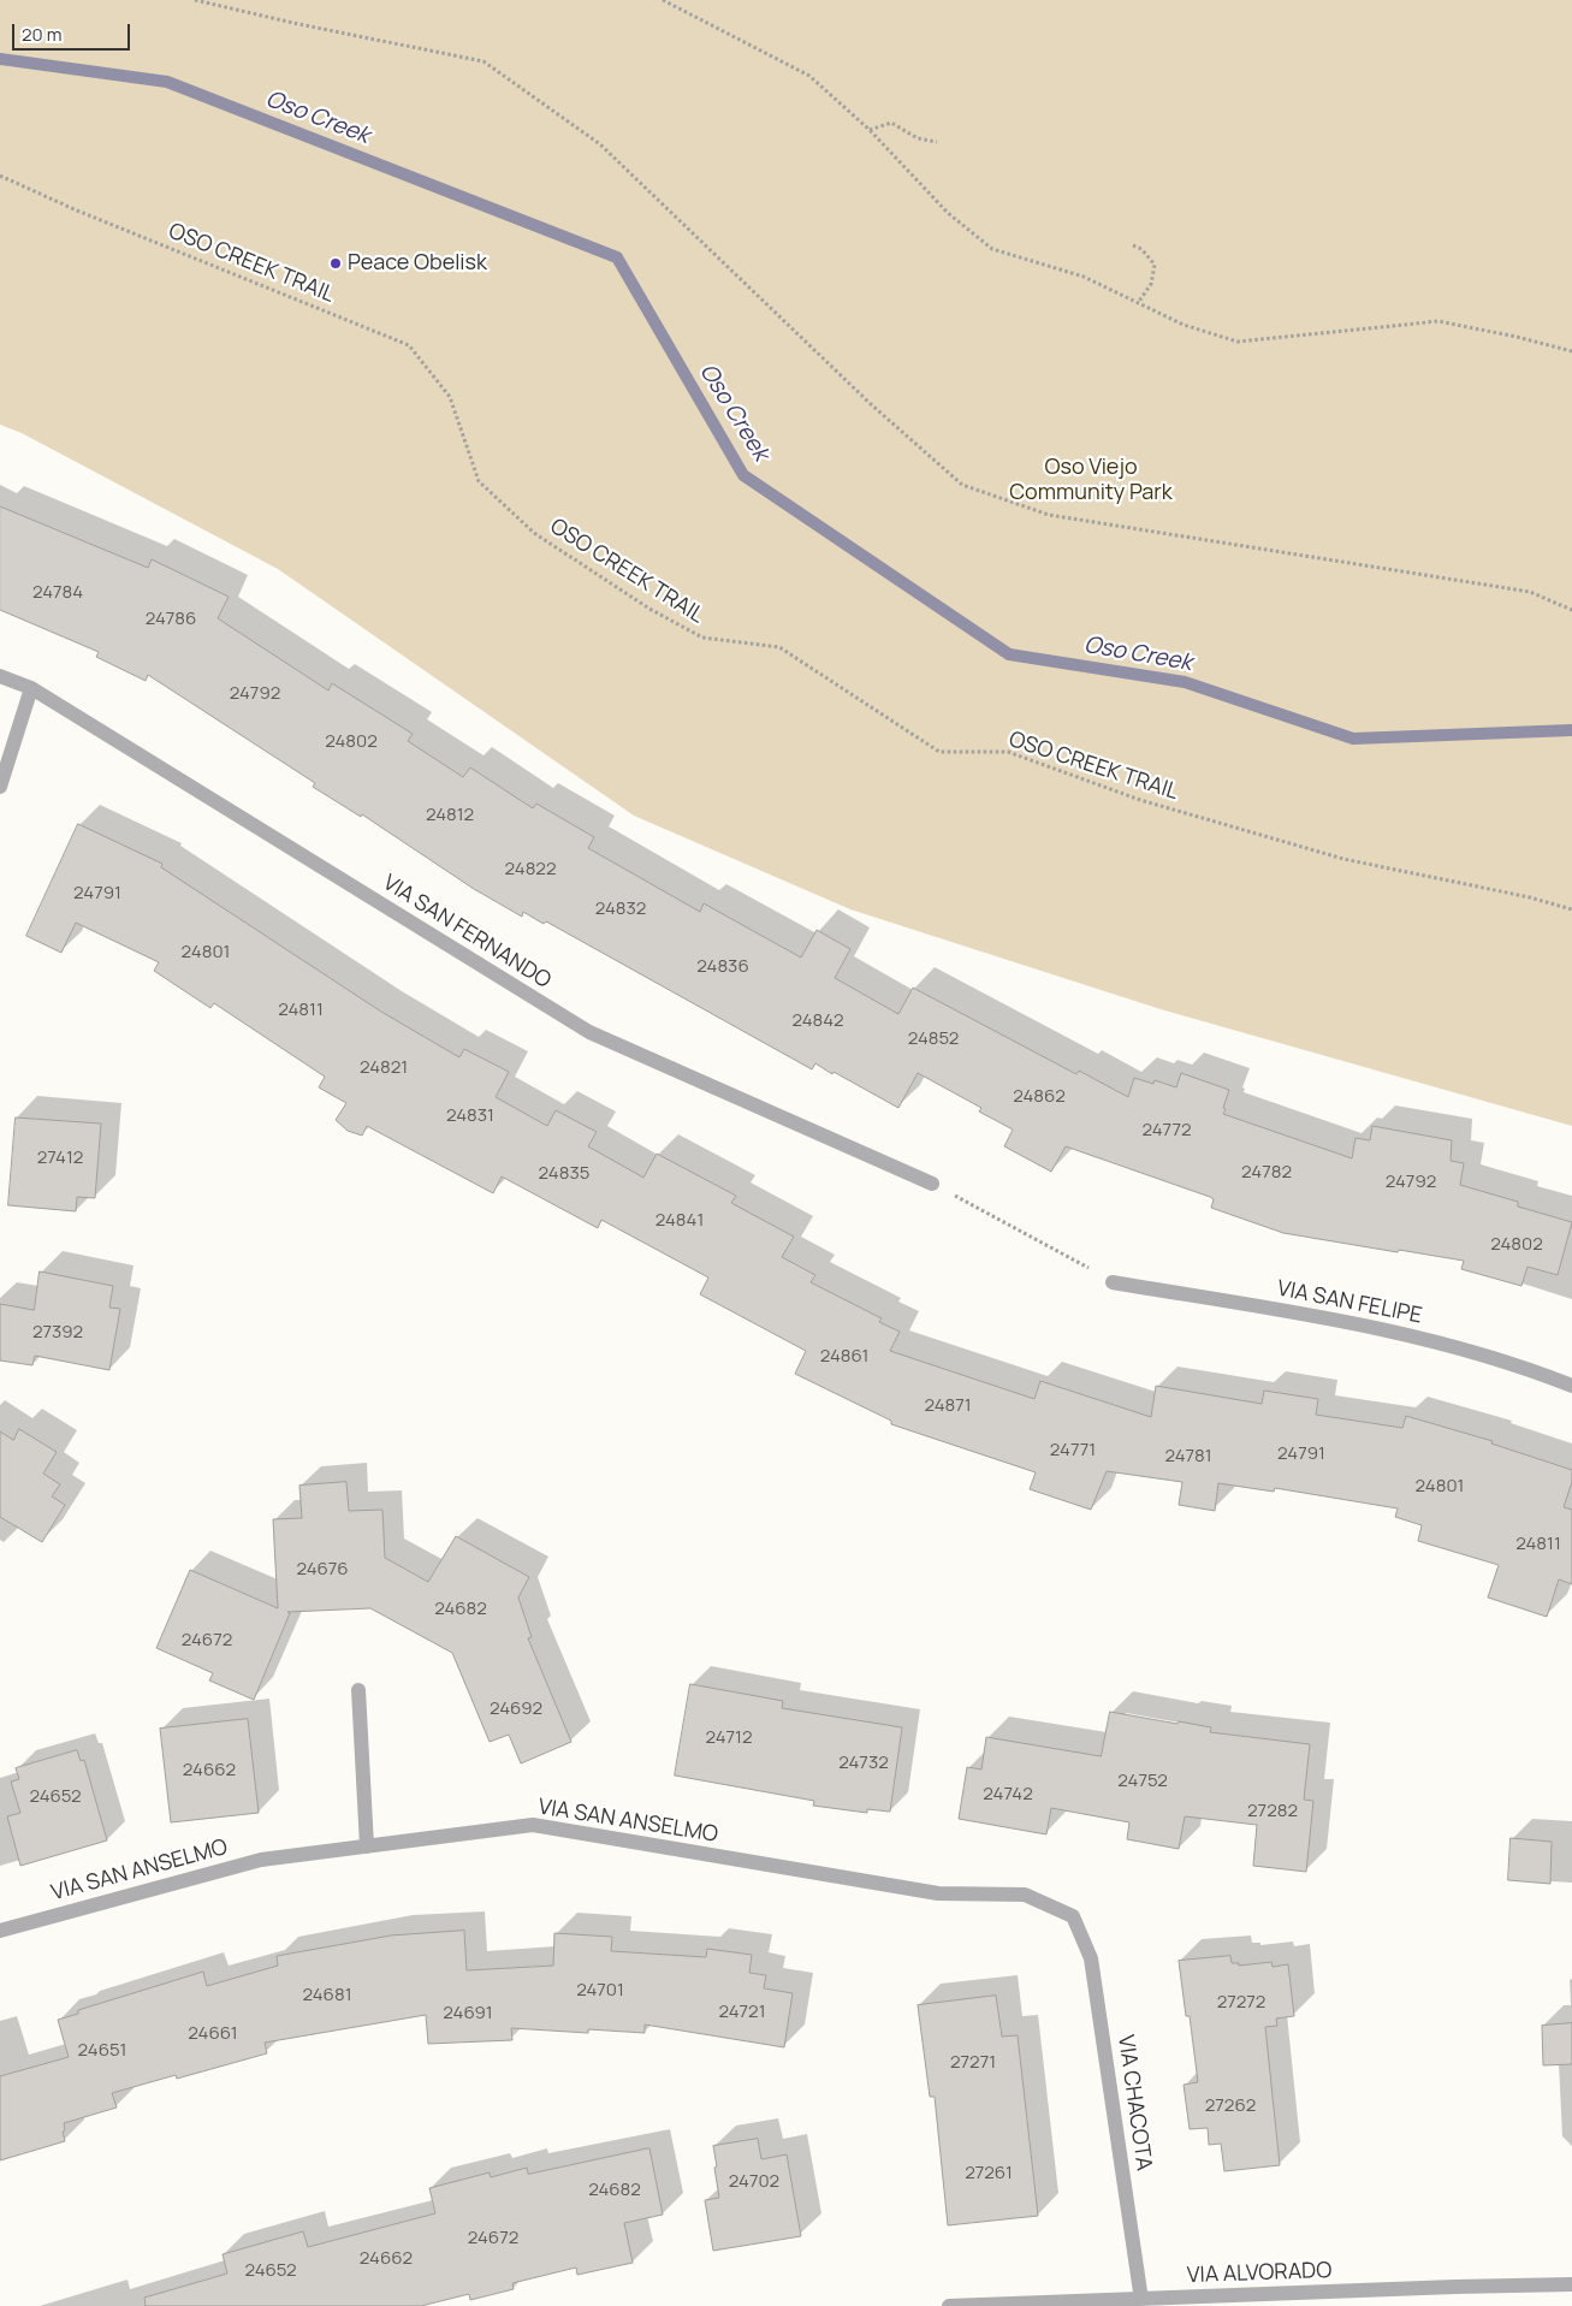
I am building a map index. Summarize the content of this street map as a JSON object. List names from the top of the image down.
{
  "streets": {
    "street": [
      "VIA SAN FERNANDO",
      "VIA SAN FELIPE",
      "VIA SAN ANSELMO",
      "VIA CHACOTA",
      "VIA ALVORADO"
    ],
    "path": ["OSO CREEK TRAIL"]
  },
  "crossings": [
    ["VIA SAN ANSELMO", "VIA CHACOTA"],
    ["VIA CHACOTA", "VIA ALVORADO"]
  ],
  "water": ["Oso Creek"],
  "parks": ["Oso Viejo Community Park"],
  "places": ["Peace Obelisk"],
  "house_numbers": [
    "24784",
    "24786",
    "24792",
    "24802",
    "24812",
    "24822",
    "24791",
    "24832",
    "24801",
    "24836",
    "24811",
    "24842",
    "24852",
    "24821",
    "24862",
    "24831",
    "24772",
    "27412",
    "24782",
    "24835",
    "24792",
    "24841",
    "24802",
    "27392",
    "24861",
    "24871",
    "24771",
    "24791",
    "24781",
    "24801",
    "24811",
    "24676",
    "24682",
    "24672",
    "24692",
    "24712",
    "24732",
    "24662",
    "24752",
    "24742",
    "24652",
    "27282",
    "24701",
    "24681",
    "27272",
    "24721",
    "24691",
    "24661",
    "24651",
    "27271",
    "27262",
    "27261",
    "24702",
    "24682",
    "24672",
    "24662",
    "24652"
  ],
  "scale_bar": "20 m"
}
